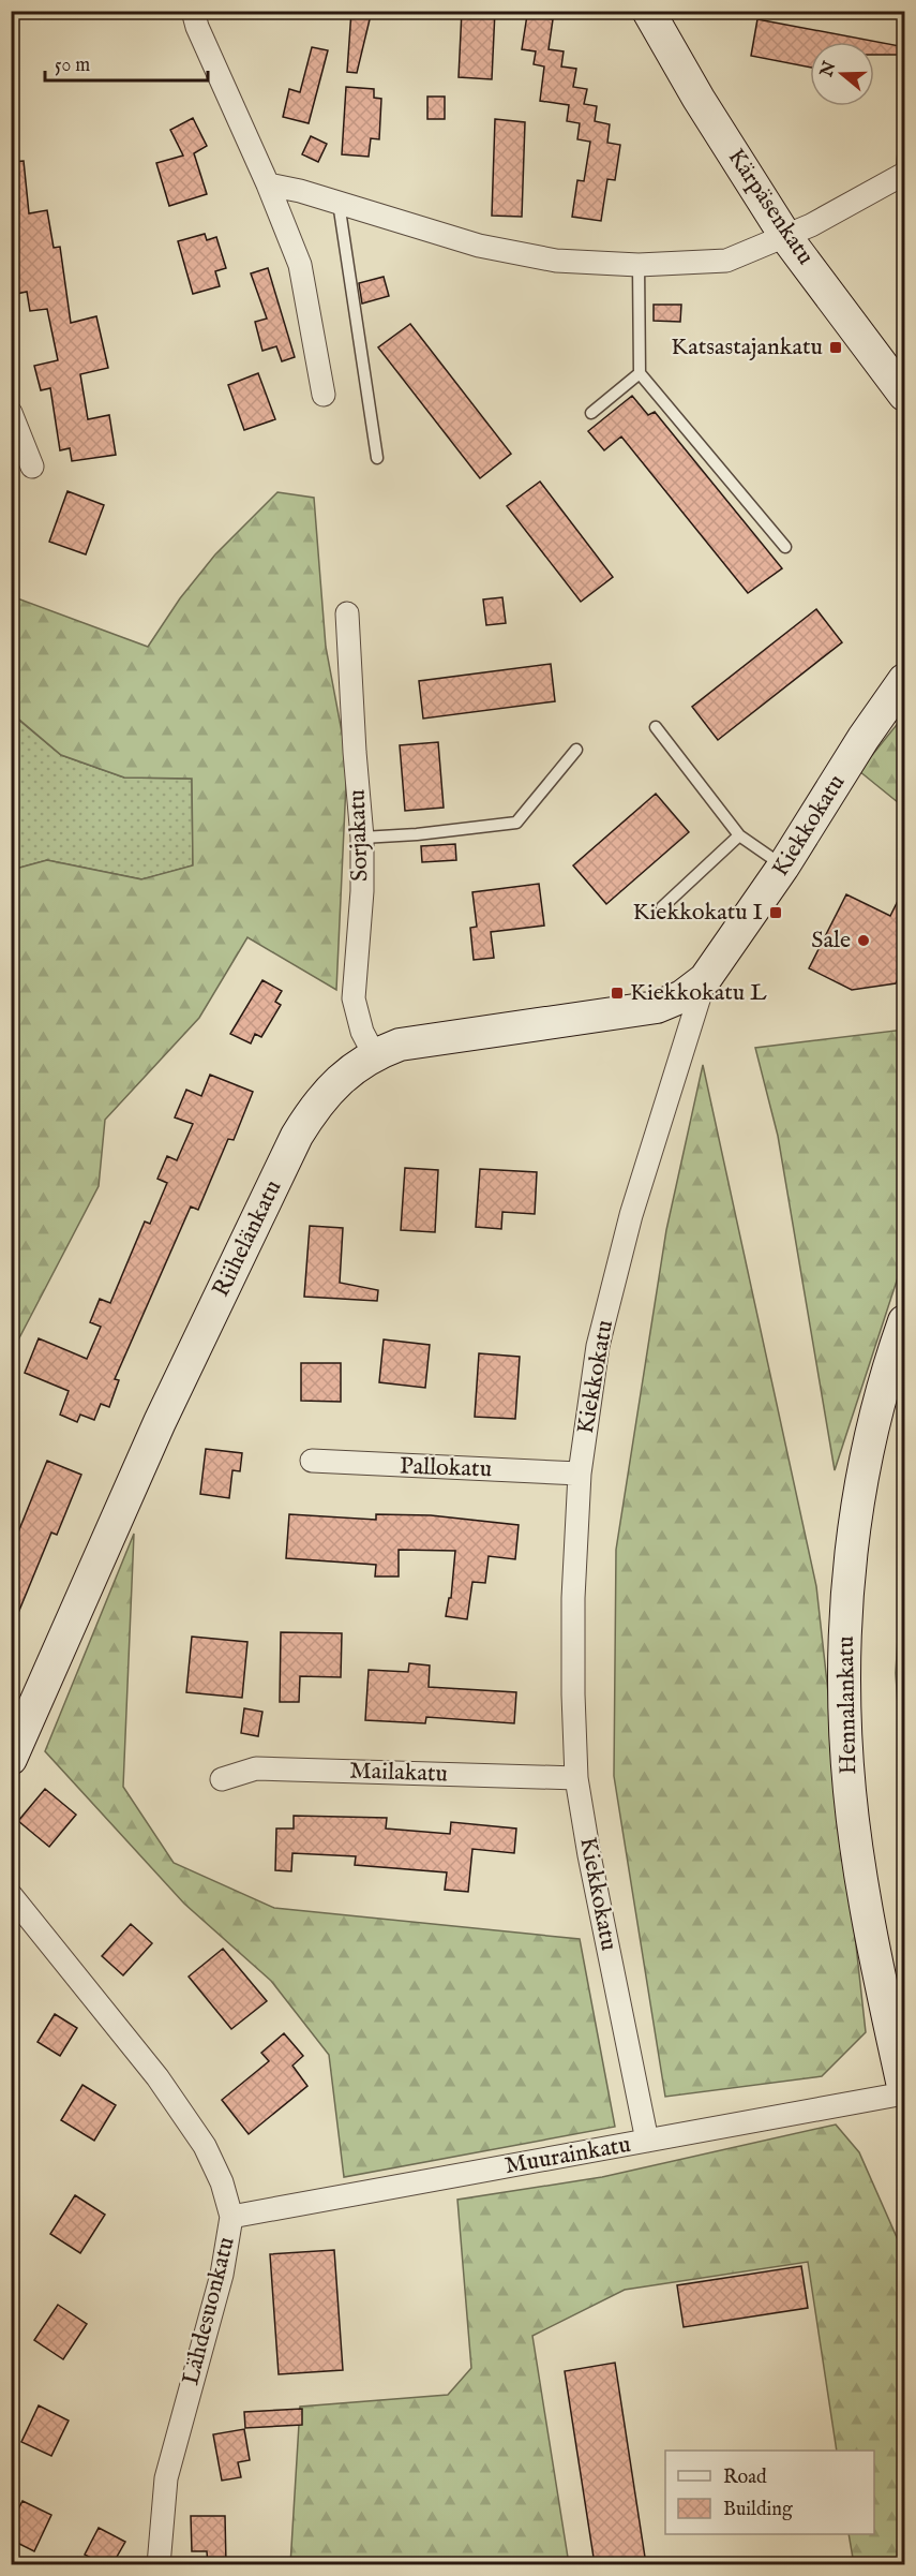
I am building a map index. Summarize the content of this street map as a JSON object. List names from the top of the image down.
{
  "streets": {
    "street": [
      "Kärpäsenkatu",
      "Kiekkokatu",
      "Sorjakatu",
      "Riihelänkatu",
      "Pallokatu",
      "Hennalankatu",
      "Mailakatu",
      "Muurainkatu",
      "Lähdesuonkatu"
    ]
  },
  "crossings": [
    ["Kiekkokatu", "Riihelänkatu"],
    ["Kiekkokatu", "Pallokatu"],
    ["Kiekkokatu", "Mailakatu"],
    ["Kiekkokatu", "Muurainkatu"],
    ["Sorjakatu", "Riihelänkatu"],
    ["Hennalankatu", "Muurainkatu"],
    ["Muurainkatu", "Lähdesuonkatu"]
  ],
  "places": {
    "transit": ["Katsastajankatu", "Kiekkokatu I", "Kiekkokatu L"],
    "other": ["Sale"]
  },
  "legend": ["Road", "Building"],
  "scale_bar": "50 m",
  "north": "left"
}
